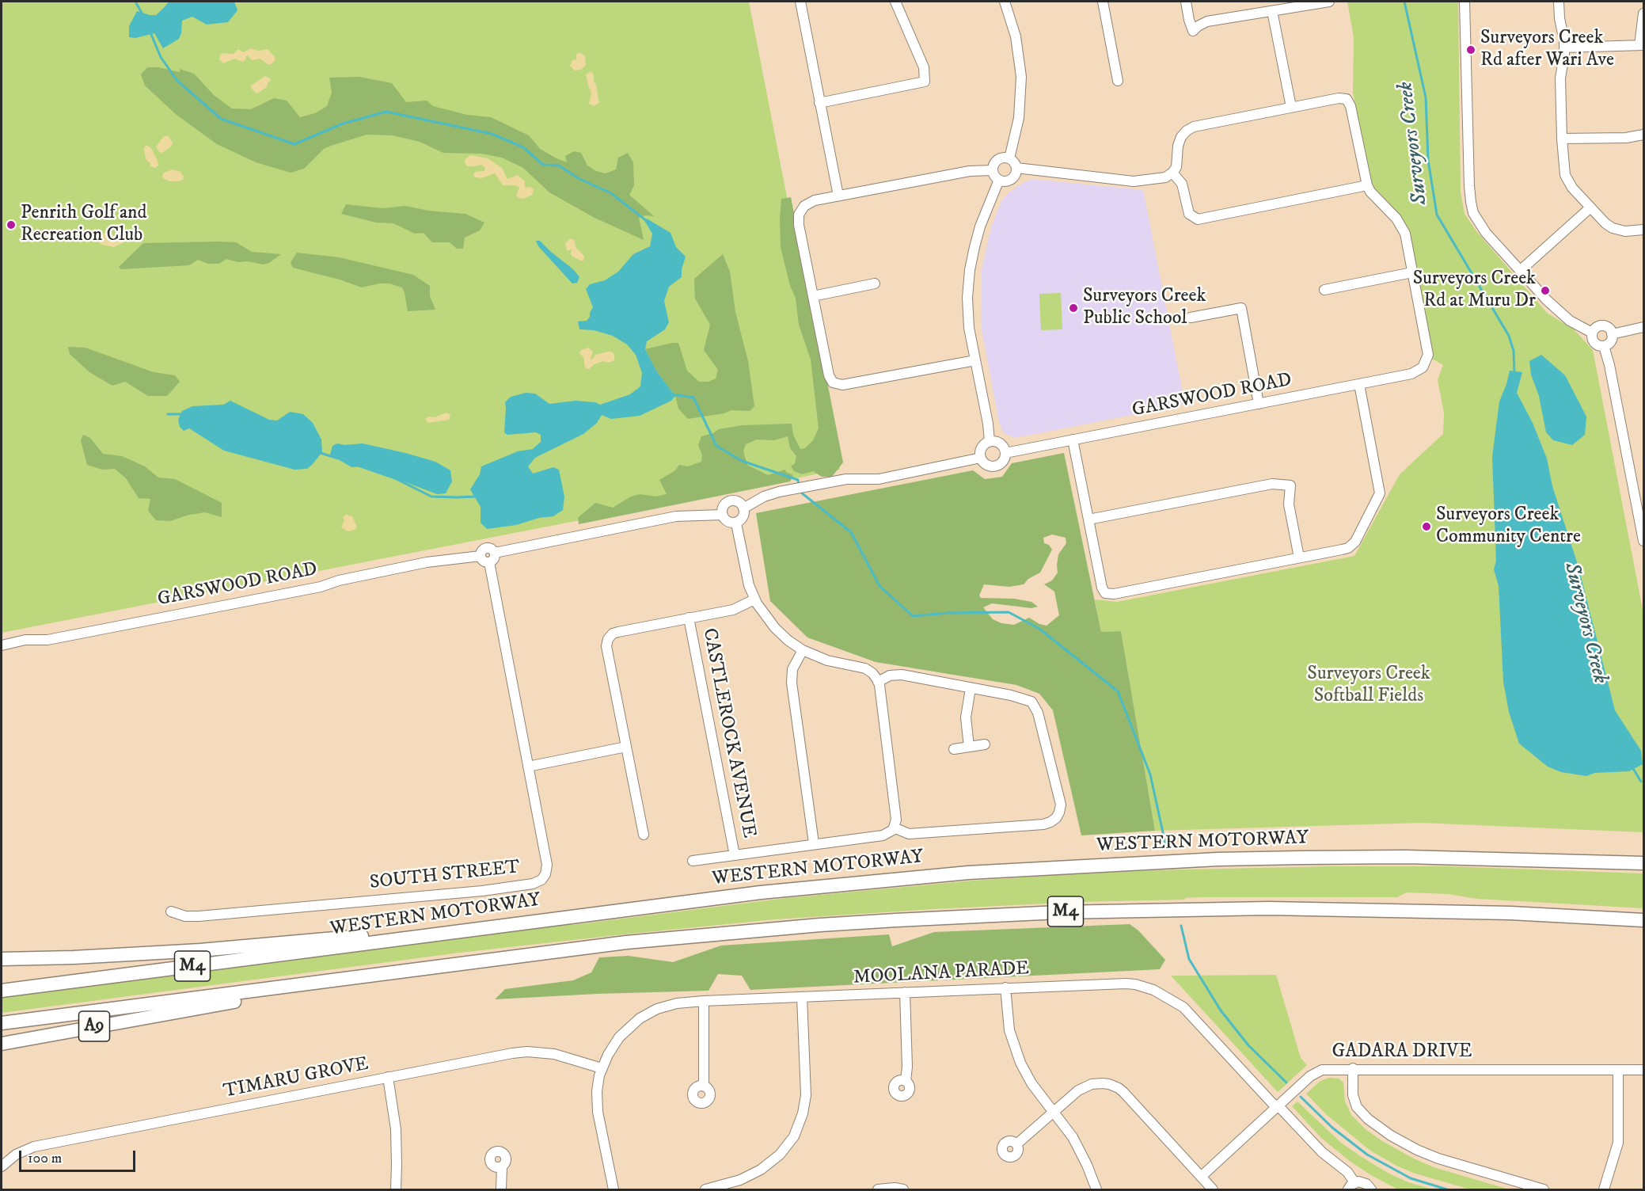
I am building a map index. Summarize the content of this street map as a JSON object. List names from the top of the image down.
{
  "streets": {
    "highway": ["WESTERN MOTORWAY", "M4", "A9"],
    "street": [
      "GARSWOOD ROAD",
      "CASTLEROCK AVENUE",
      "SOUTH STREET",
      "MOOLANA PARADE",
      "GADARA DRIVE",
      "TIMARU GROVE"
    ]
  },
  "crossings": [
    ["GARSWOOD ROAD", "SOUTH STREET"],
    ["WESTERN MOTORWAY", "M4"],
    ["M4", "A9"],
    ["MOOLANA PARADE", "GADARA DRIVE"],
    ["MOOLANA PARADE", "TIMARU GROVE"]
  ],
  "water": ["Surveyors Creek"],
  "parks": ["Surveyors Creek Softball Fields"],
  "places": [
    "Surveyors Creek Rd after Wari Ave",
    "Penrith Golf and Recreation Club",
    "Surveyors Creek Rd at Muru Dr",
    "Surveyors Creek Public School",
    "Surveyors Creek Community Centre"
  ],
  "scale_bar": "100 m"
}
